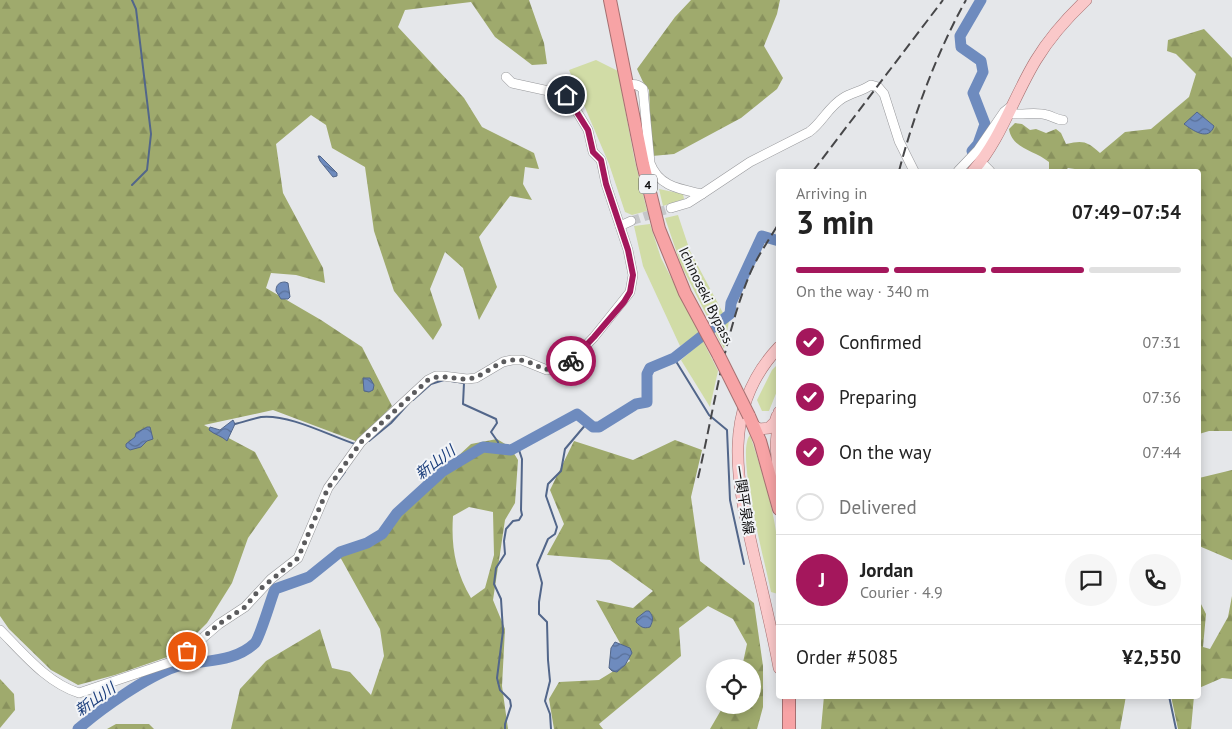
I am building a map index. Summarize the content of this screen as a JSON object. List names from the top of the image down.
{
  "streets": {
    "highway": ["4", "Ichinoseki Bypass"],
    "main road": ["一関平泉線"]
  },
  "water": ["新山川"],
  "page": {
    "heading": ["3 min", "Arriving in", "07:49–07:54"],
    "panel": [
      "Jordan",
      "Courier · 4.9",
      "Order #5085",
      "¥2,550"
    ],
    "bar": "On the way · 340 m",
    "list": [
      ["Confirmed", "07:31"],
      ["Preparing", "07:36"],
      ["On the way", "07:44"],
      "Delivered"
    ],
    "round": "J"
  }
}
